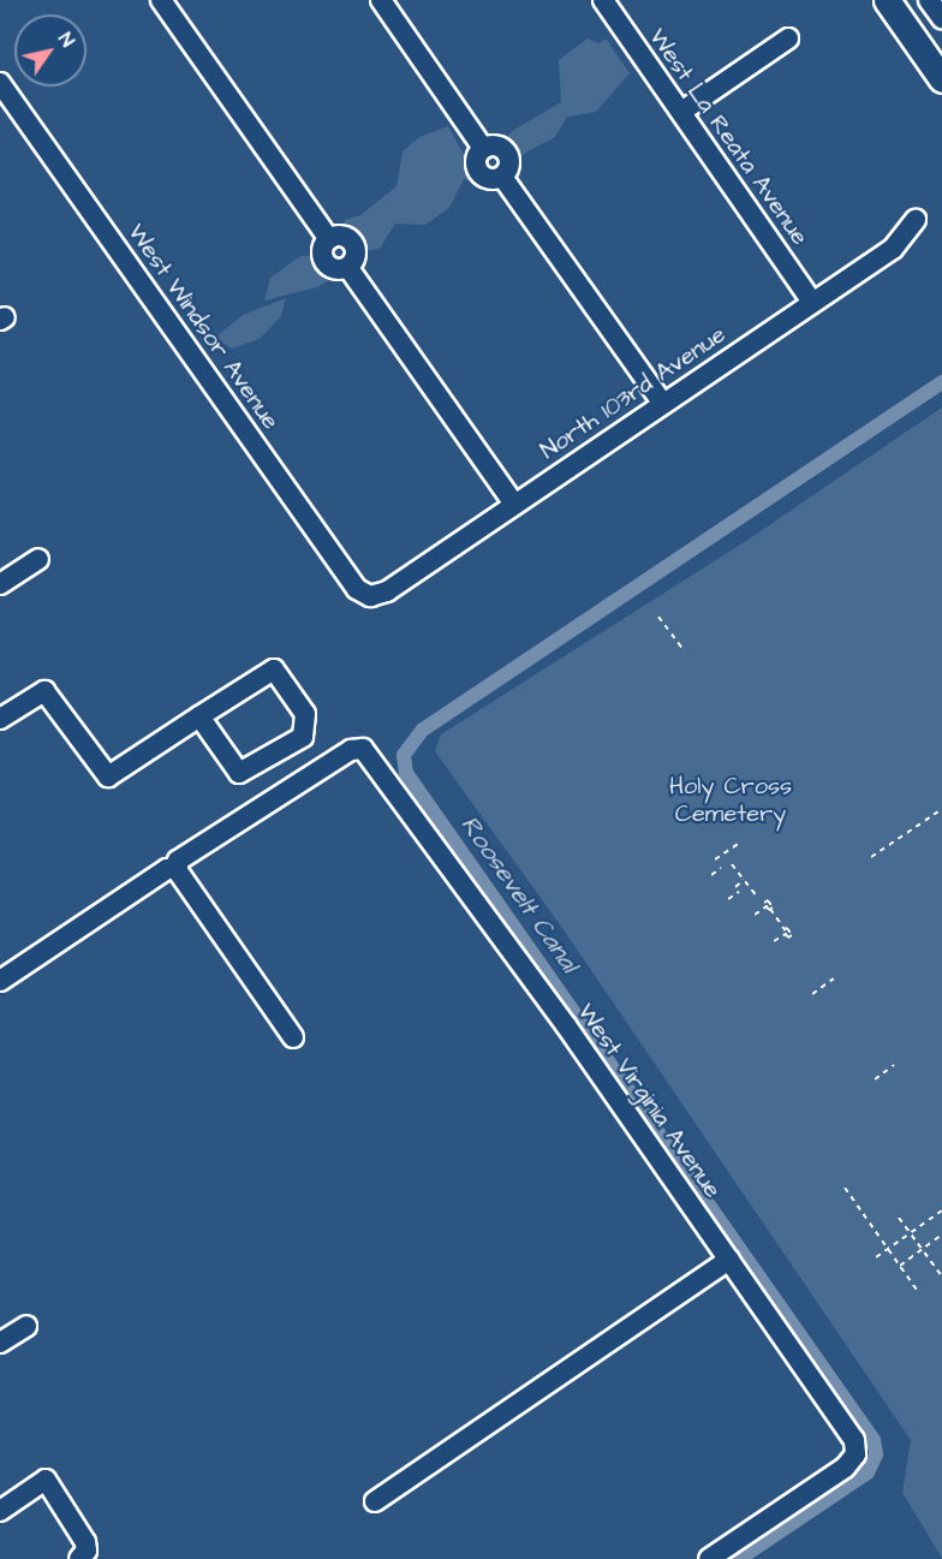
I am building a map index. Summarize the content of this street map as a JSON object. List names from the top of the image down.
{
  "streets": {
    "street": [
      "West La Reata Avenue",
      "West Windsor Avenue",
      "North 103rd Avenue",
      "West Virginia Avenue"
    ]
  },
  "crossings": [
    ["West La Reata Avenue", "North 103rd Avenue"],
    ["West Windsor Avenue", "North 103rd Avenue"]
  ],
  "water": ["Roosevelt Canal"],
  "parks": ["Holy Cross Cemetery"],
  "north": "top right"
}
